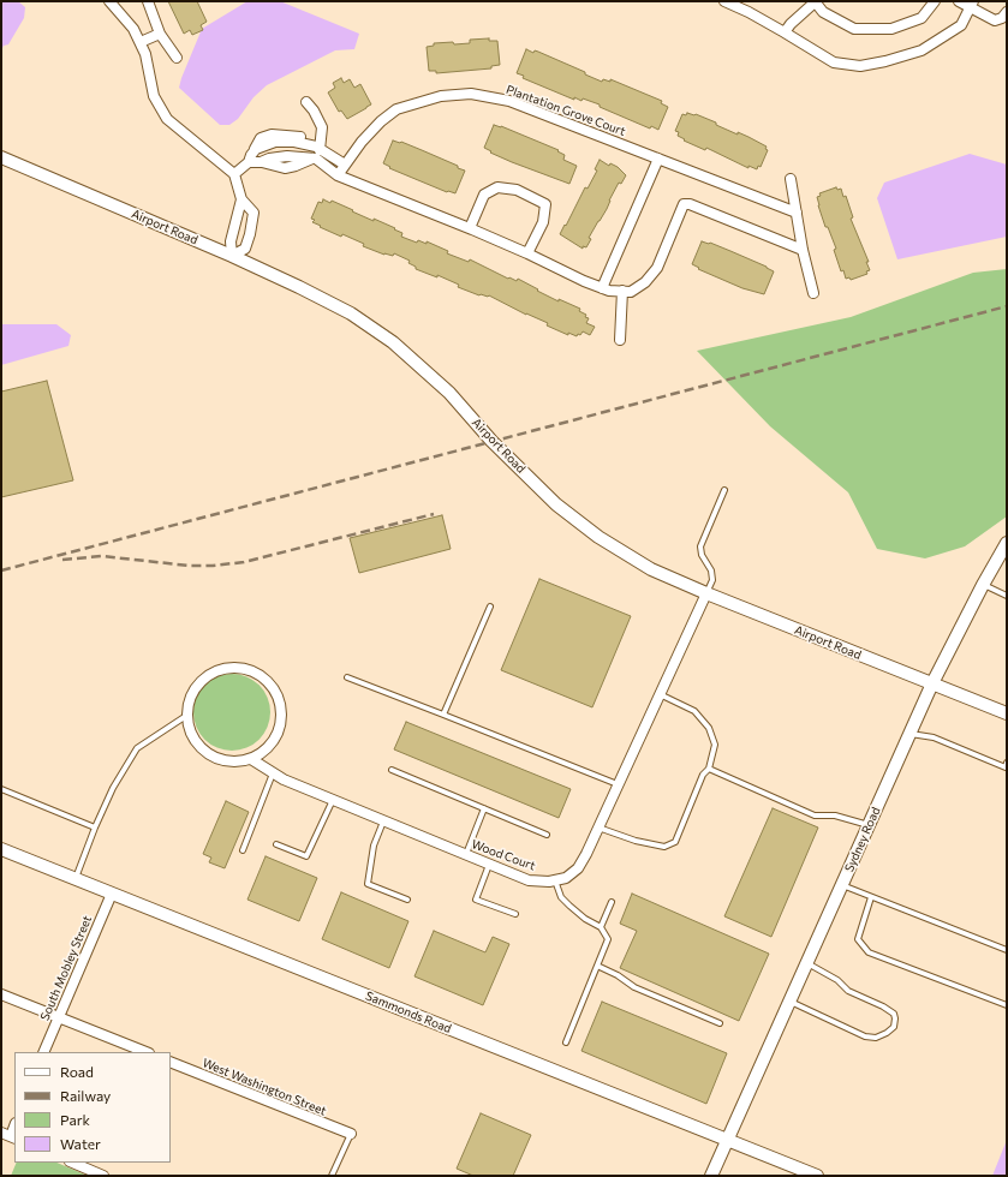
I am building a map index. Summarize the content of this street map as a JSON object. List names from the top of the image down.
{
  "streets": {
    "street": [
      "Plantation Grove Court",
      "Airport Road",
      "Sydney Road",
      "Wood Court",
      "South Mobley Street",
      "Sammonds Road",
      "West Washington Street"
    ]
  },
  "crossings": [
    ["Airport Road", "Sydney Road"],
    ["Airport Road", "Wood Court"],
    ["Sydney Road", "Sammonds Road"],
    ["South Mobley Street", "Sammonds Road"]
  ],
  "legend": [
    "Road",
    "Railway",
    "Park",
    "Water"
  ]
}
